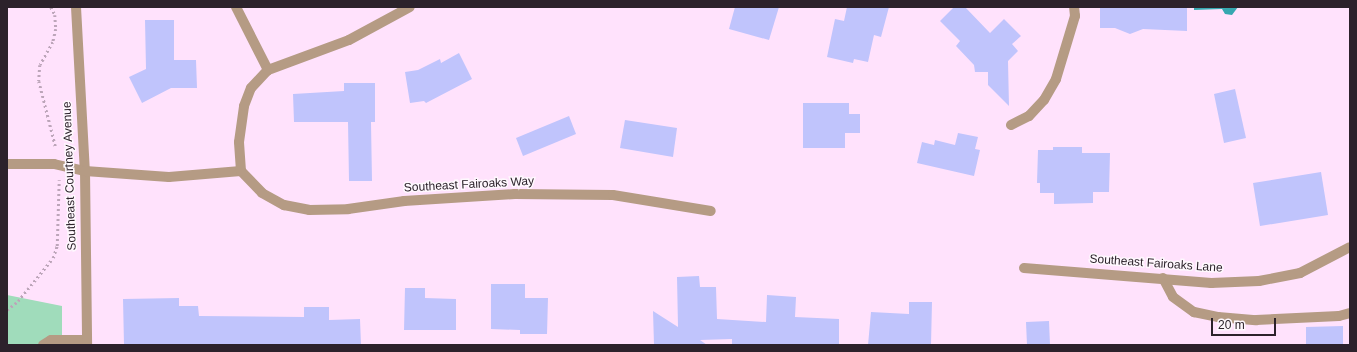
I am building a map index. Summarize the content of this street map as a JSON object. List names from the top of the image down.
{
  "streets": {
    "street": ["Southeast Courtney Avenue", "Southeast Fairoaks Way", "Southeast Fairoaks Lane"]
  },
  "scale_bar": "20 m"
}
